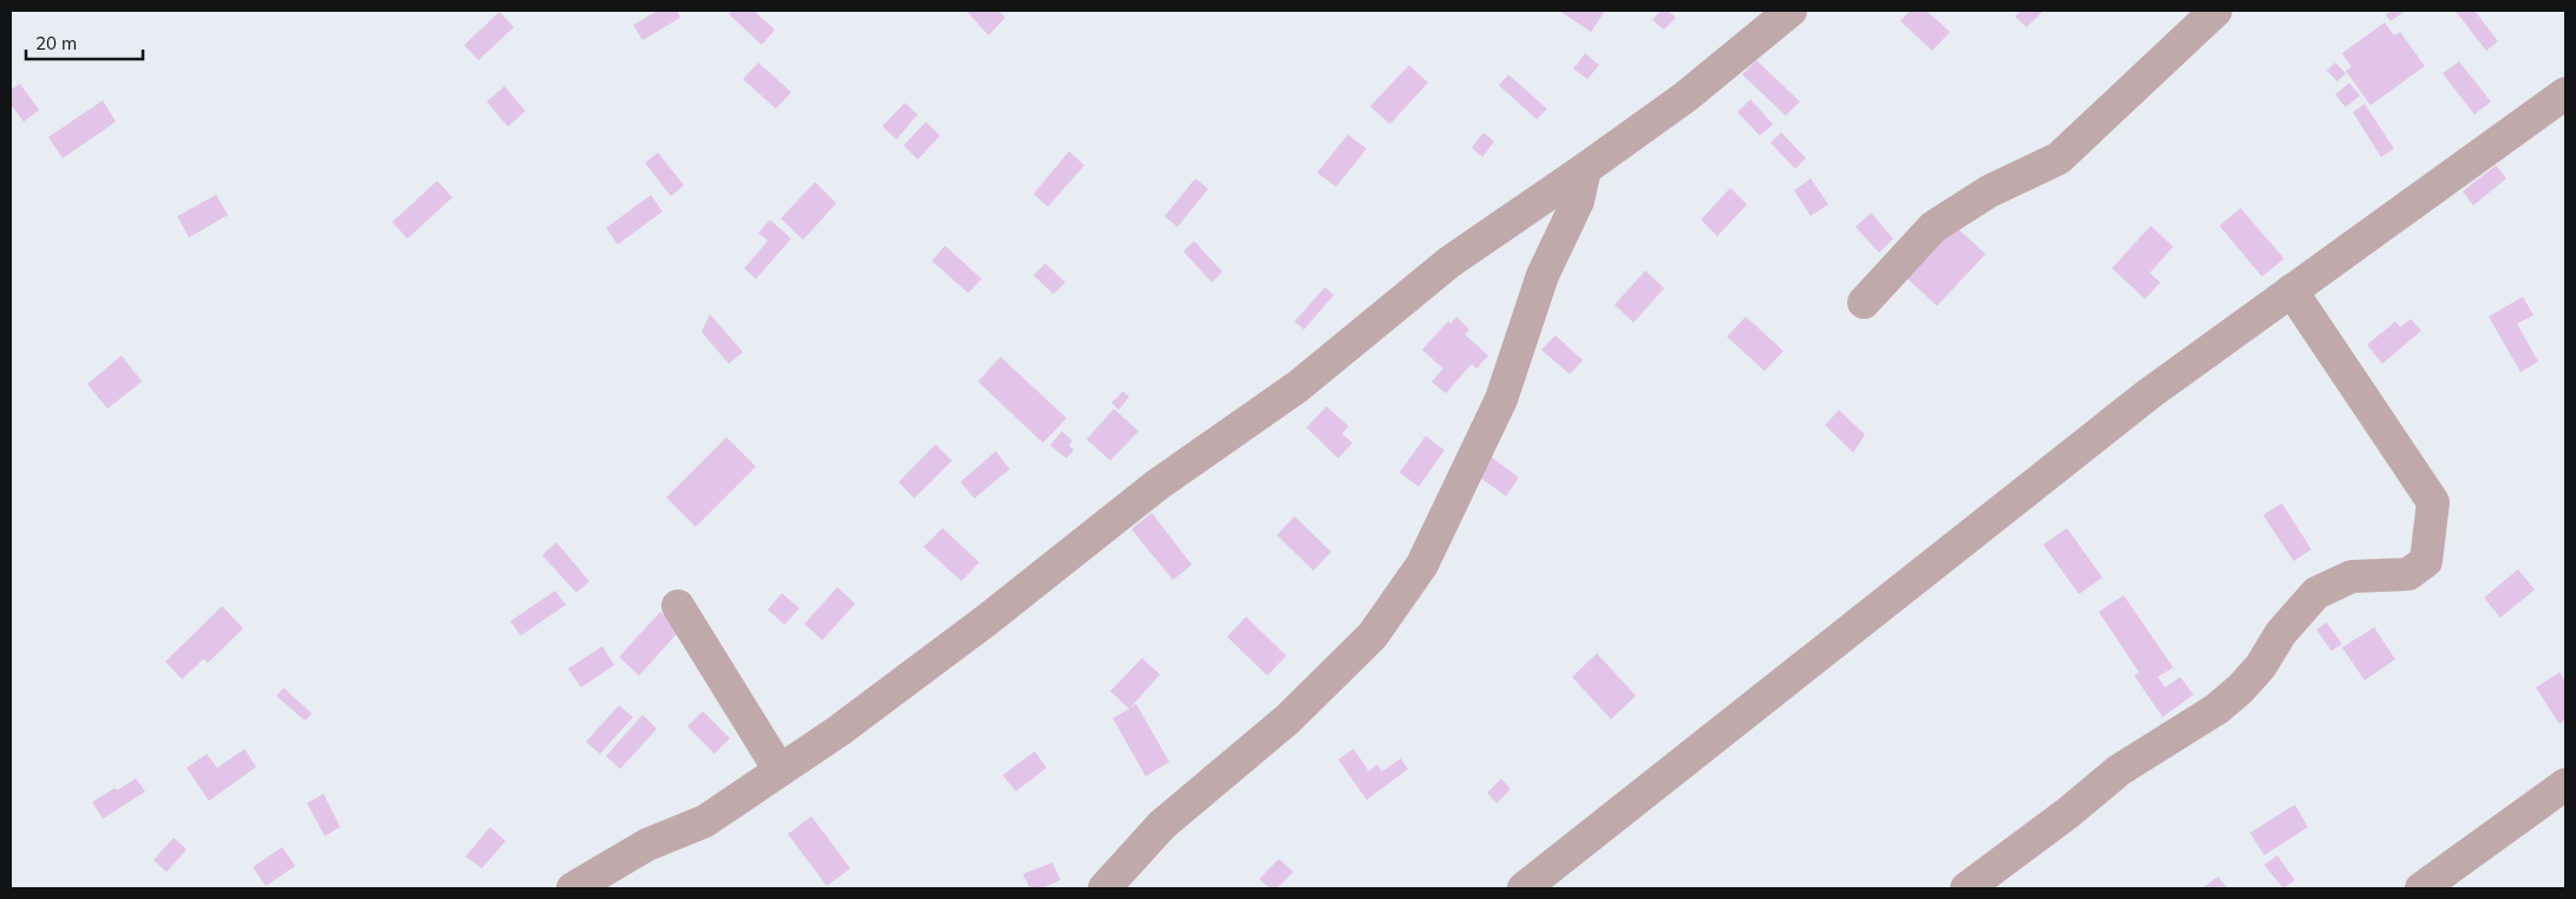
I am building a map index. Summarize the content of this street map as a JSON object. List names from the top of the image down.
{
  "scale_bar": "20 m"
}
